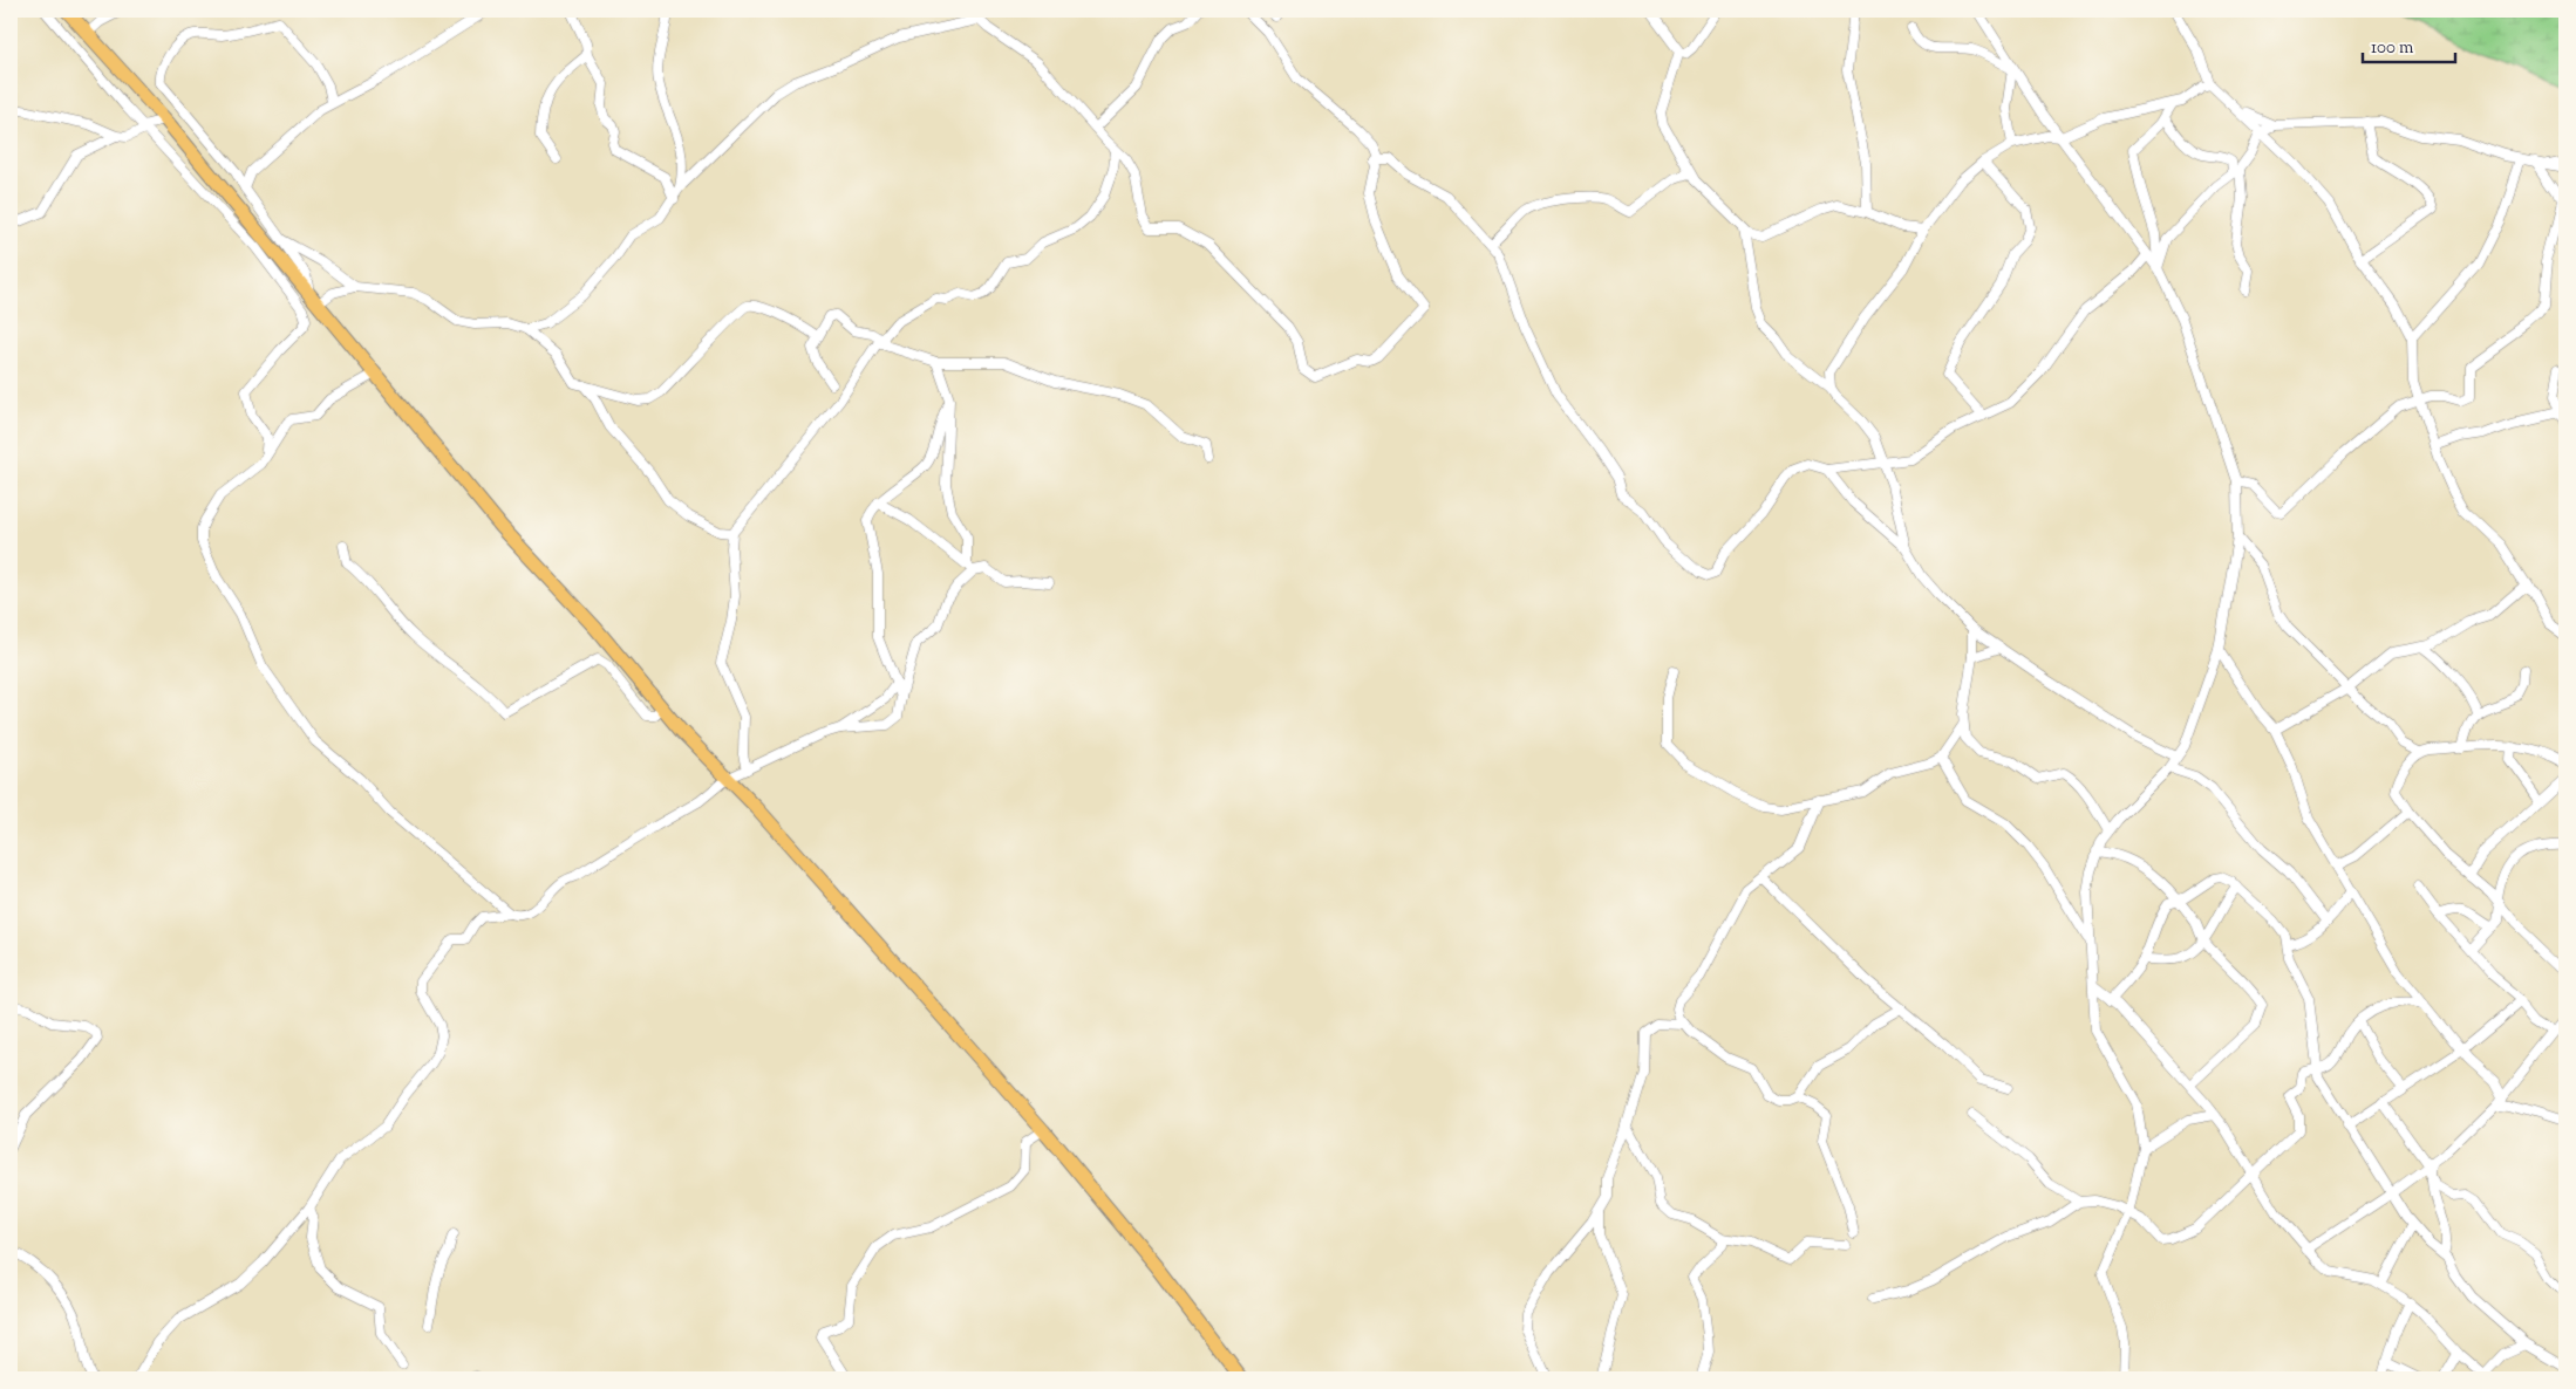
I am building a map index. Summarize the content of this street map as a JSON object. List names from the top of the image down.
{
  "scale_bar": "100 m"
}
